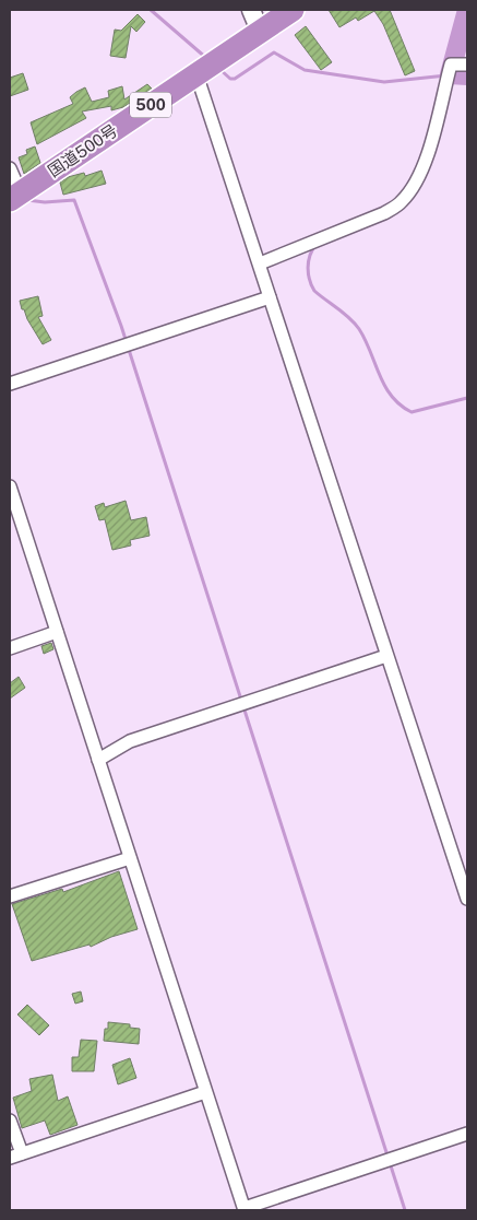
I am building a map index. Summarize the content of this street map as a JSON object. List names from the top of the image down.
{
  "streets": {
    "highway": ["500", "国道500号"]
  }
}
